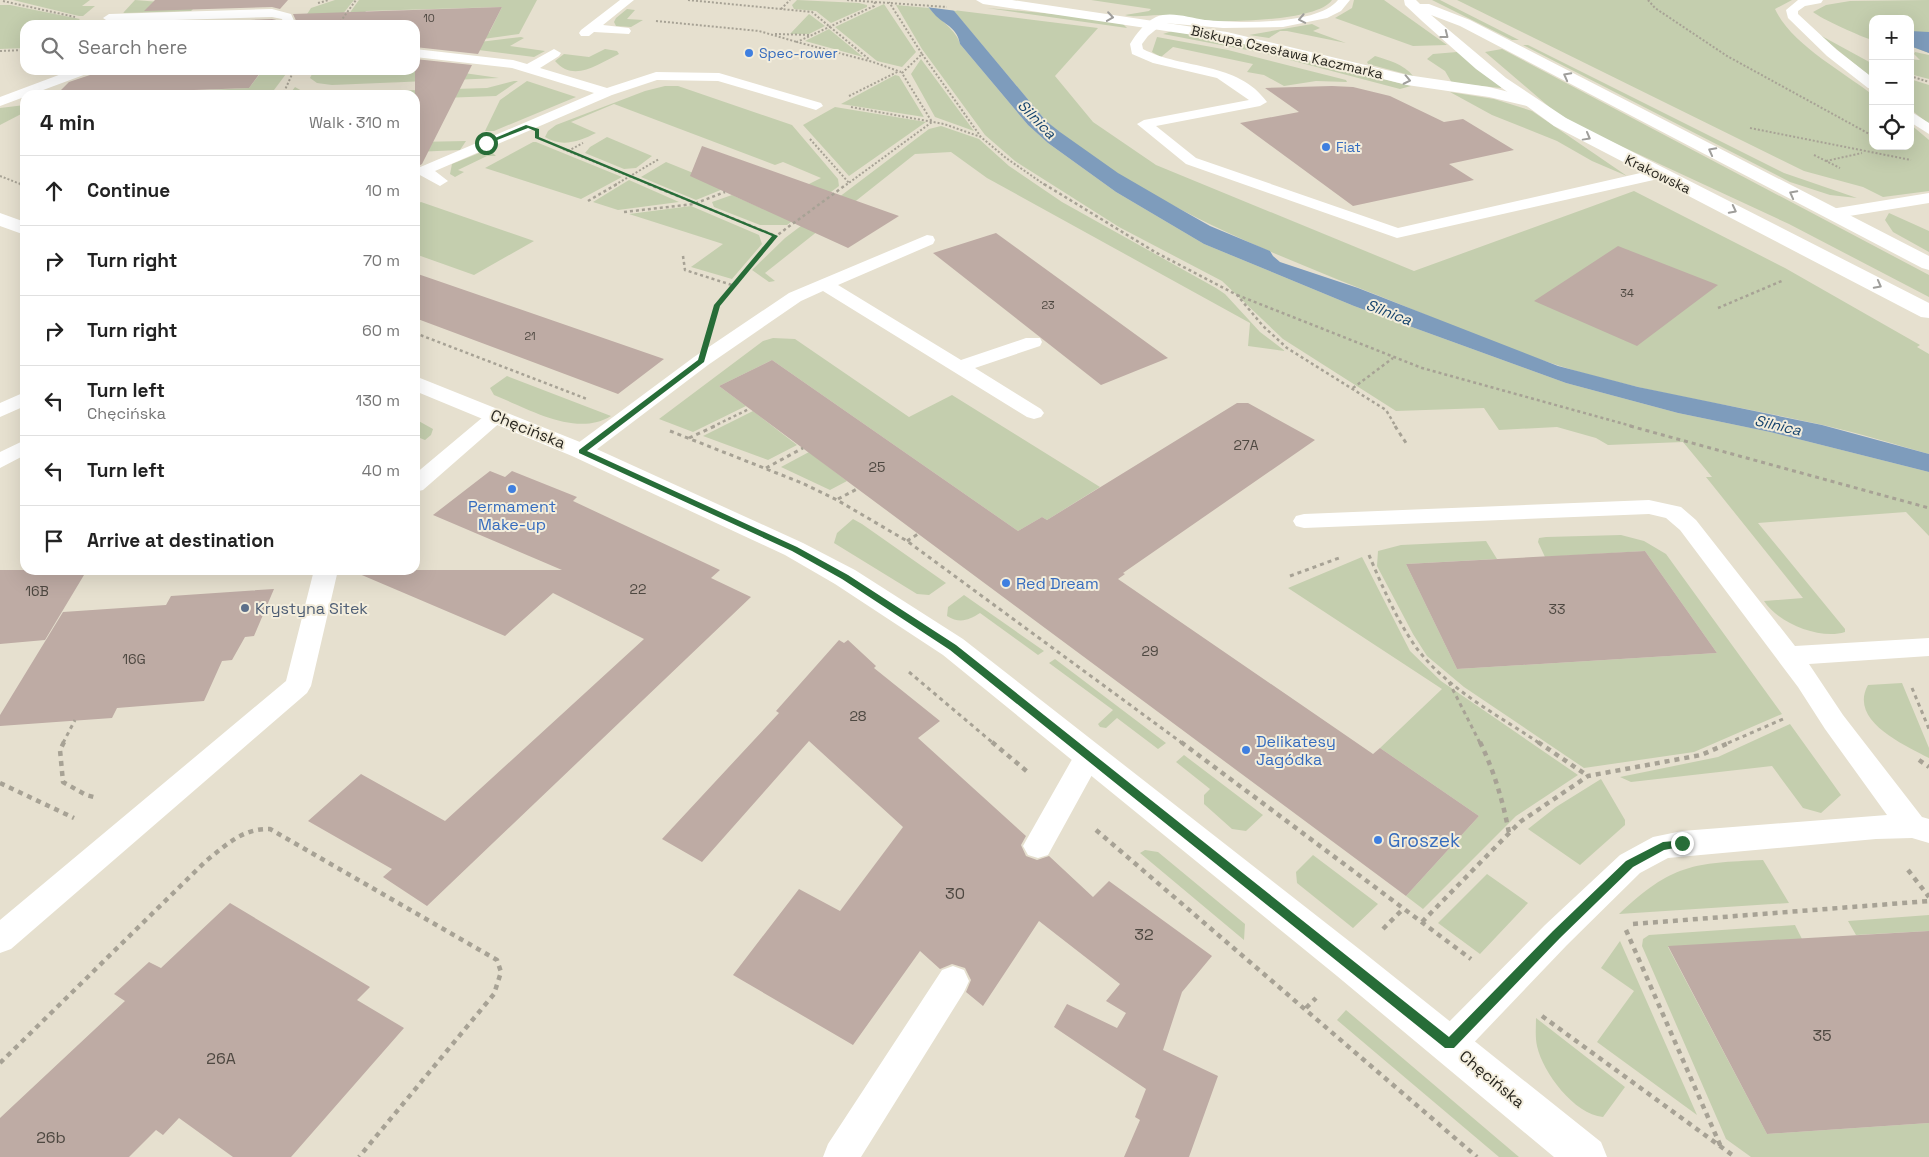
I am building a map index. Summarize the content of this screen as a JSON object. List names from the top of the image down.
{
  "streets": {
    "street": ["Biskupa Czesława Kaczmarka", "Krakowska", "Chęcińska"]
  },
  "crossings": [
    ["Biskupa Czesława Kaczmarka", "Krakowska"]
  ],
  "one_way": ["Biskupa Czesława Kaczmarka"],
  "water": ["Silnica"],
  "places": [
    "Spec-rower",
    "Fiat",
    "Permament Make-up",
    "Red Dream",
    "Krystyna Sitek",
    "Delikatesy Jagódka",
    "Groszek"
  ],
  "house_numbers": [
    "10",
    "34",
    "23",
    "21",
    "27A",
    "25",
    "22",
    "16B",
    "33",
    "29",
    "16G",
    "28",
    "30",
    "32",
    "35",
    "26A",
    "26b"
  ],
  "page": {
    "map_buttons": ["+", "−"],
    "search": "Search here",
    "heading": ["4 min", "Walk · 310 m"],
    "list": [
      ["Continue", "10 m"],
      ["Turn right", "70 m"],
      ["Turn right", "60 m"],
      ["Turn left", "Chęcińska", "130 m"],
      ["Turn left", "40 m"],
      "Arrive at destination"
    ]
  }
}
